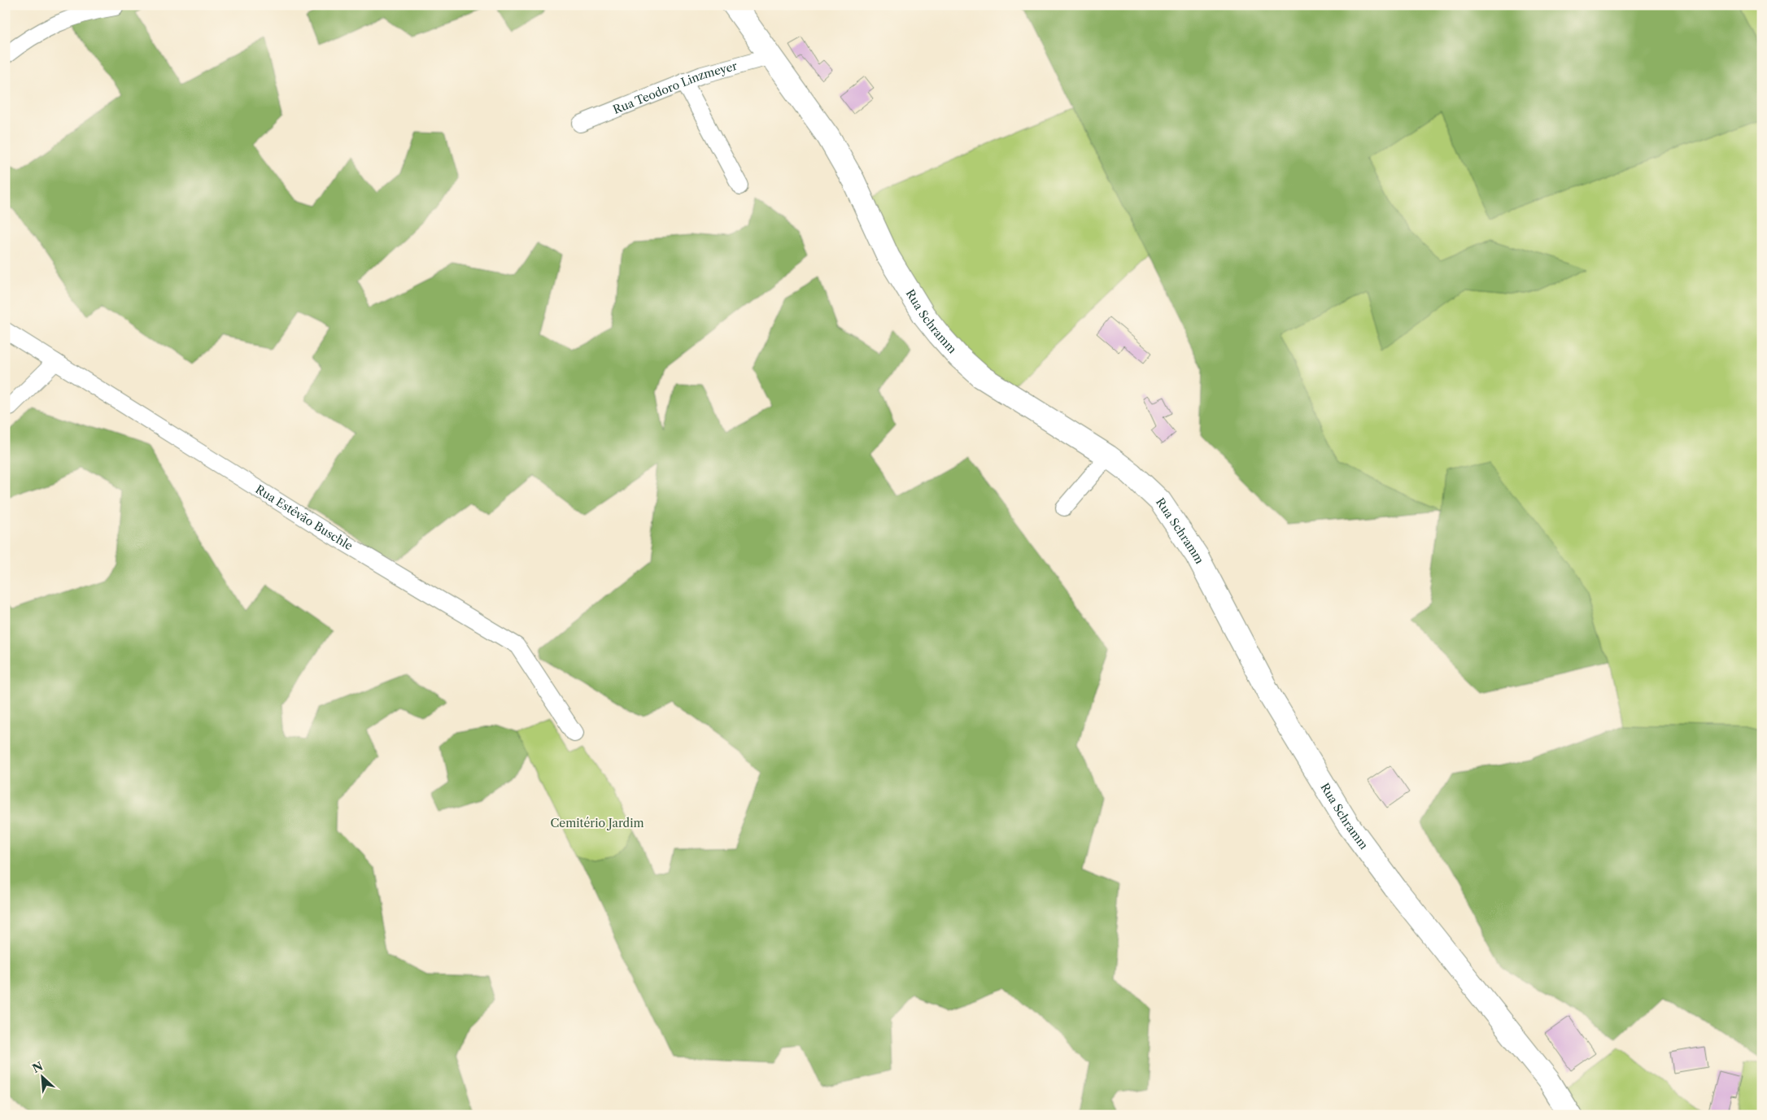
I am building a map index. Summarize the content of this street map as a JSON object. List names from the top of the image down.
{
  "streets": {
    "street": ["Rua Teodoro Linzmeyer", "Rua Schramm", "Rua Estêvão Buschle"]
  },
  "crossings": [
    ["Rua Teodoro Linzmeyer", "Rua Schramm"]
  ],
  "parks": ["Cemitério Jardim"],
  "north": "top left"
}
